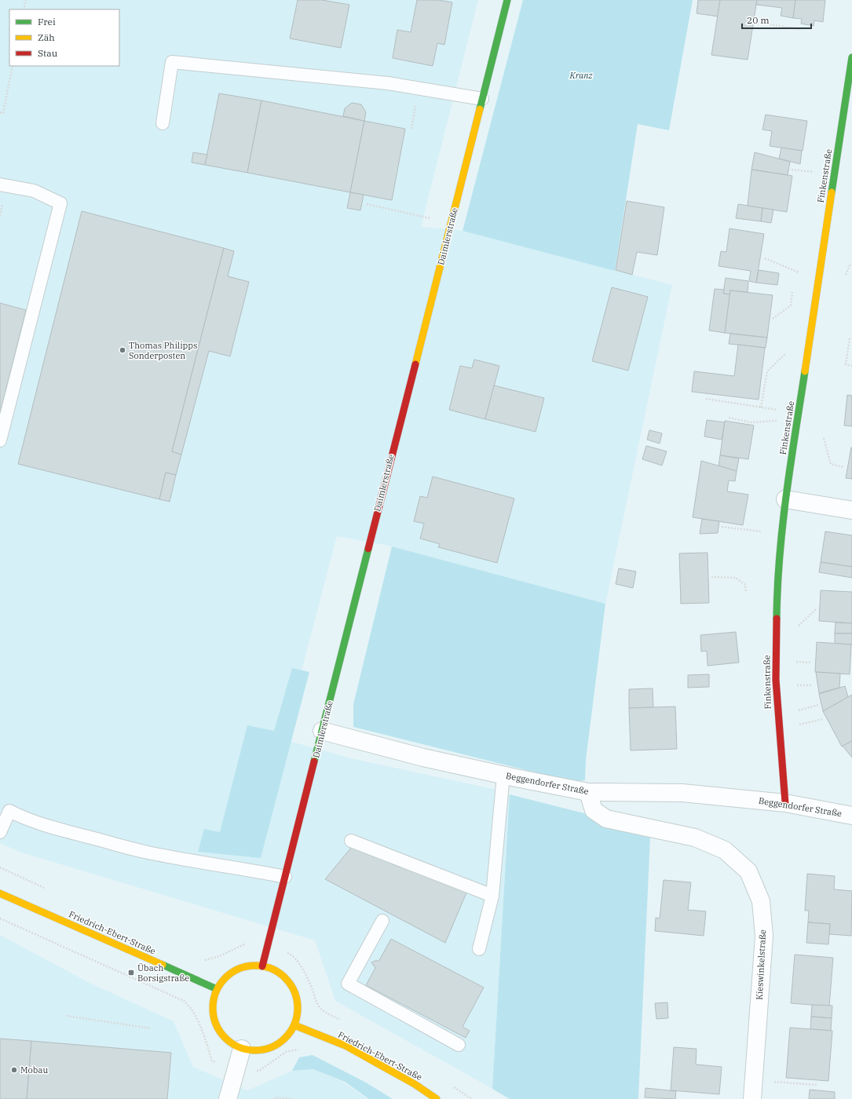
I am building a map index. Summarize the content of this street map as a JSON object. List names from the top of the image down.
{
  "streets": {
    "street": [
      "Finkenstraße",
      "Daimlerstraße",
      "Beggendorfer Straße",
      "Friedrich-Ebert-Straße",
      "Kieswinkelstraße"
    ]
  },
  "crossings": [
    ["Finkenstraße", "Beggendorfer Straße"],
    ["Daimlerstraße", "Beggendorfer Straße"],
    ["Daimlerstraße", "Friedrich-Ebert-Straße"],
    ["Beggendorfer Straße", "Kieswinkelstraße"]
  ],
  "parks": ["Kranz"],
  "places": {
    "other": ["Thomas Philipps Sonderposten", "Mobau"],
    "transit": ["Übach Borsigstraße"]
  },
  "legend": ["Frei", "Zäh", "Stau"],
  "scale_bar": "20 m"
}
